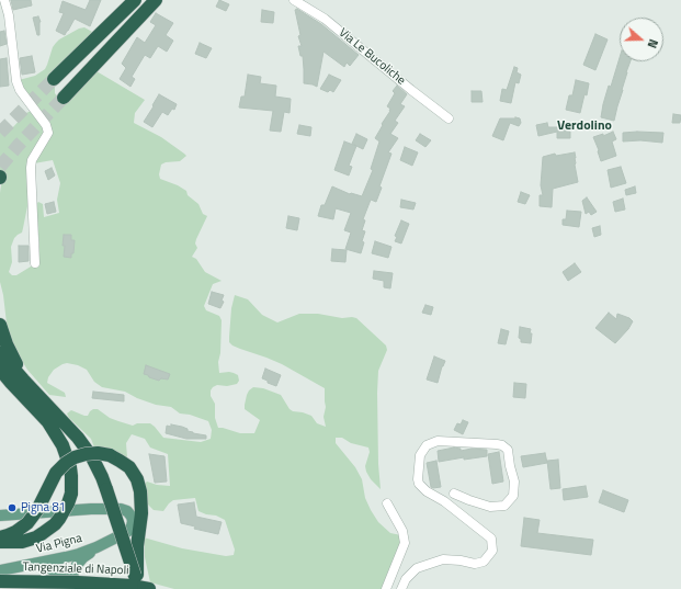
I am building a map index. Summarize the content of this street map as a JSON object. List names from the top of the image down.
{
  "streets": {
    "highway": ["Tangenziale di Napoli"],
    "main road": ["Via Pigna"],
    "street": ["Via Le Bucoliche"]
  },
  "districts": ["Verdolino"],
  "places": ["Pigna 81"],
  "north": "right"
}
